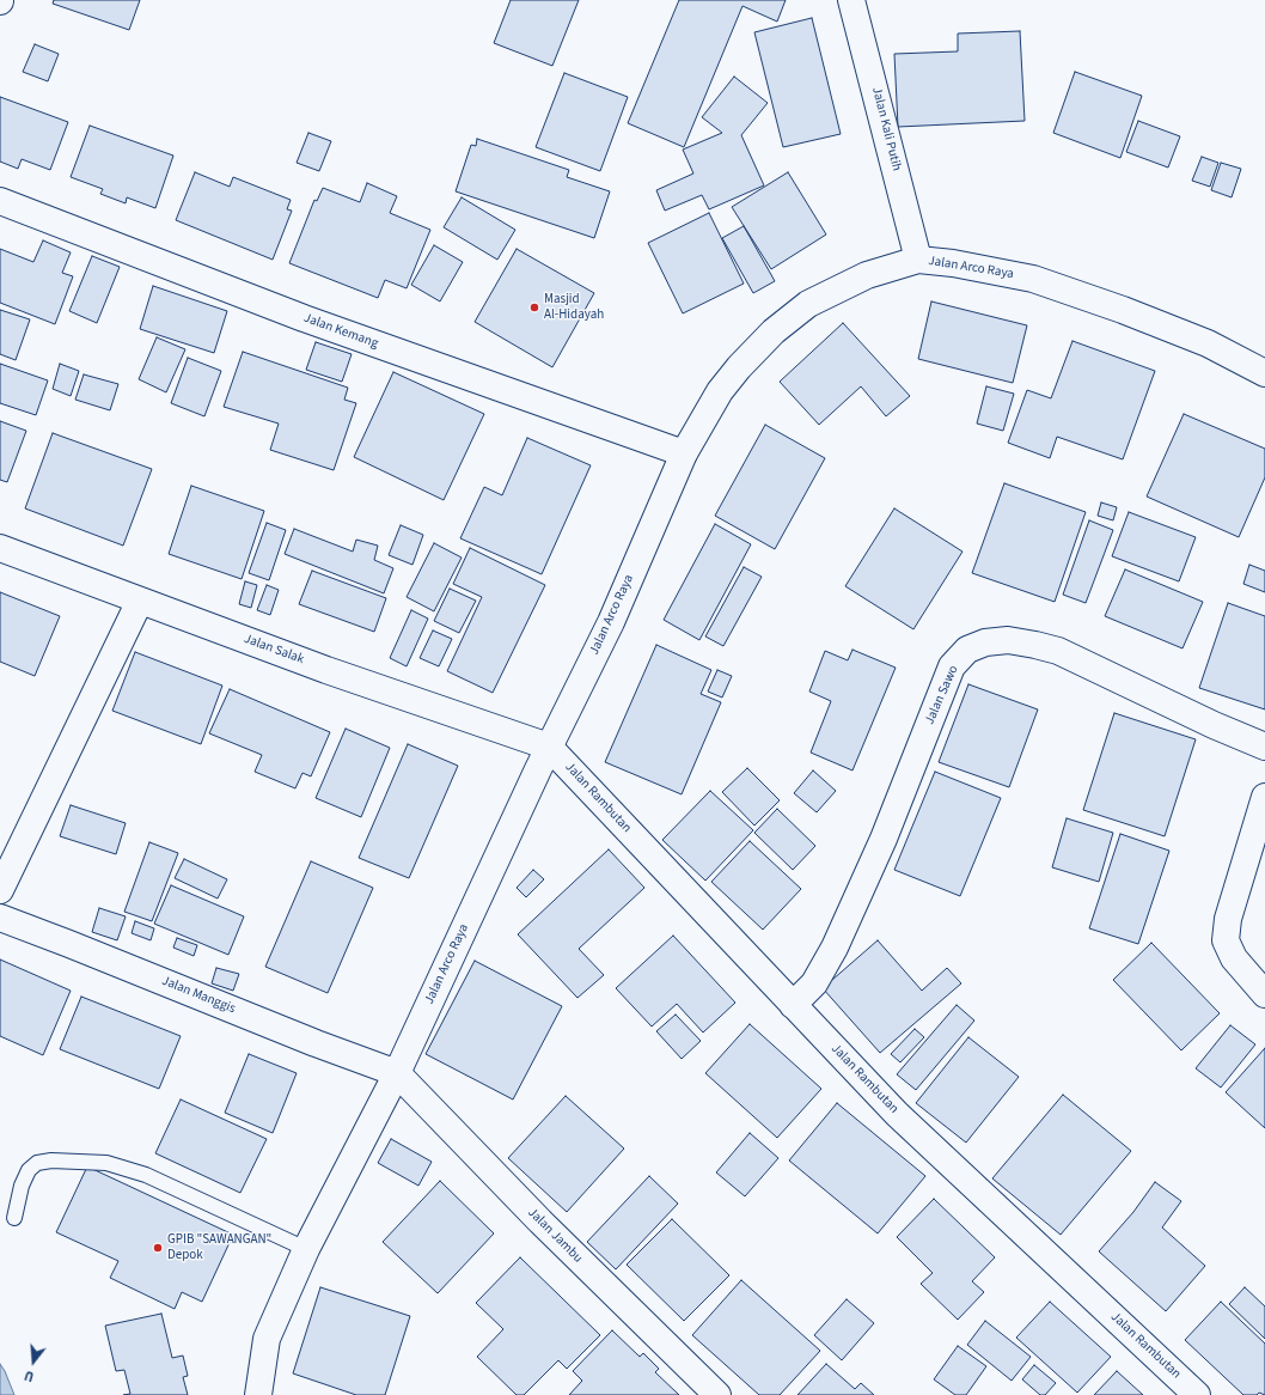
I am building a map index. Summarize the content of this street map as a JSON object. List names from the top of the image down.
{
  "streets": {
    "street": [
      "Jalan Kali Putih",
      "Jalan Arco Raya",
      "Jalan Kemang",
      "Jalan Salak",
      "Jalan Sawo",
      "Jalan Rambutan",
      "Jalan Manggis",
      "Jalan Jambu"
    ]
  },
  "crossings": [
    ["Jalan Kali Putih", "Jalan Arco Raya"],
    ["Jalan Arco Raya", "Jalan Kemang"],
    ["Jalan Arco Raya", "Jalan Salak"],
    ["Jalan Arco Raya", "Jalan Rambutan"],
    ["Jalan Arco Raya", "Jalan Manggis"],
    ["Jalan Arco Raya", "Jalan Jambu"],
    ["Jalan Salak", "Jalan Rambutan"],
    ["Jalan Sawo", "Jalan Rambutan"],
    ["Jalan Manggis", "Jalan Jambu"]
  ],
  "places": ["Masjid Al-Hidayah", "GPIB \"SAWANGAN\" Depok"],
  "north": "bottom"
}
